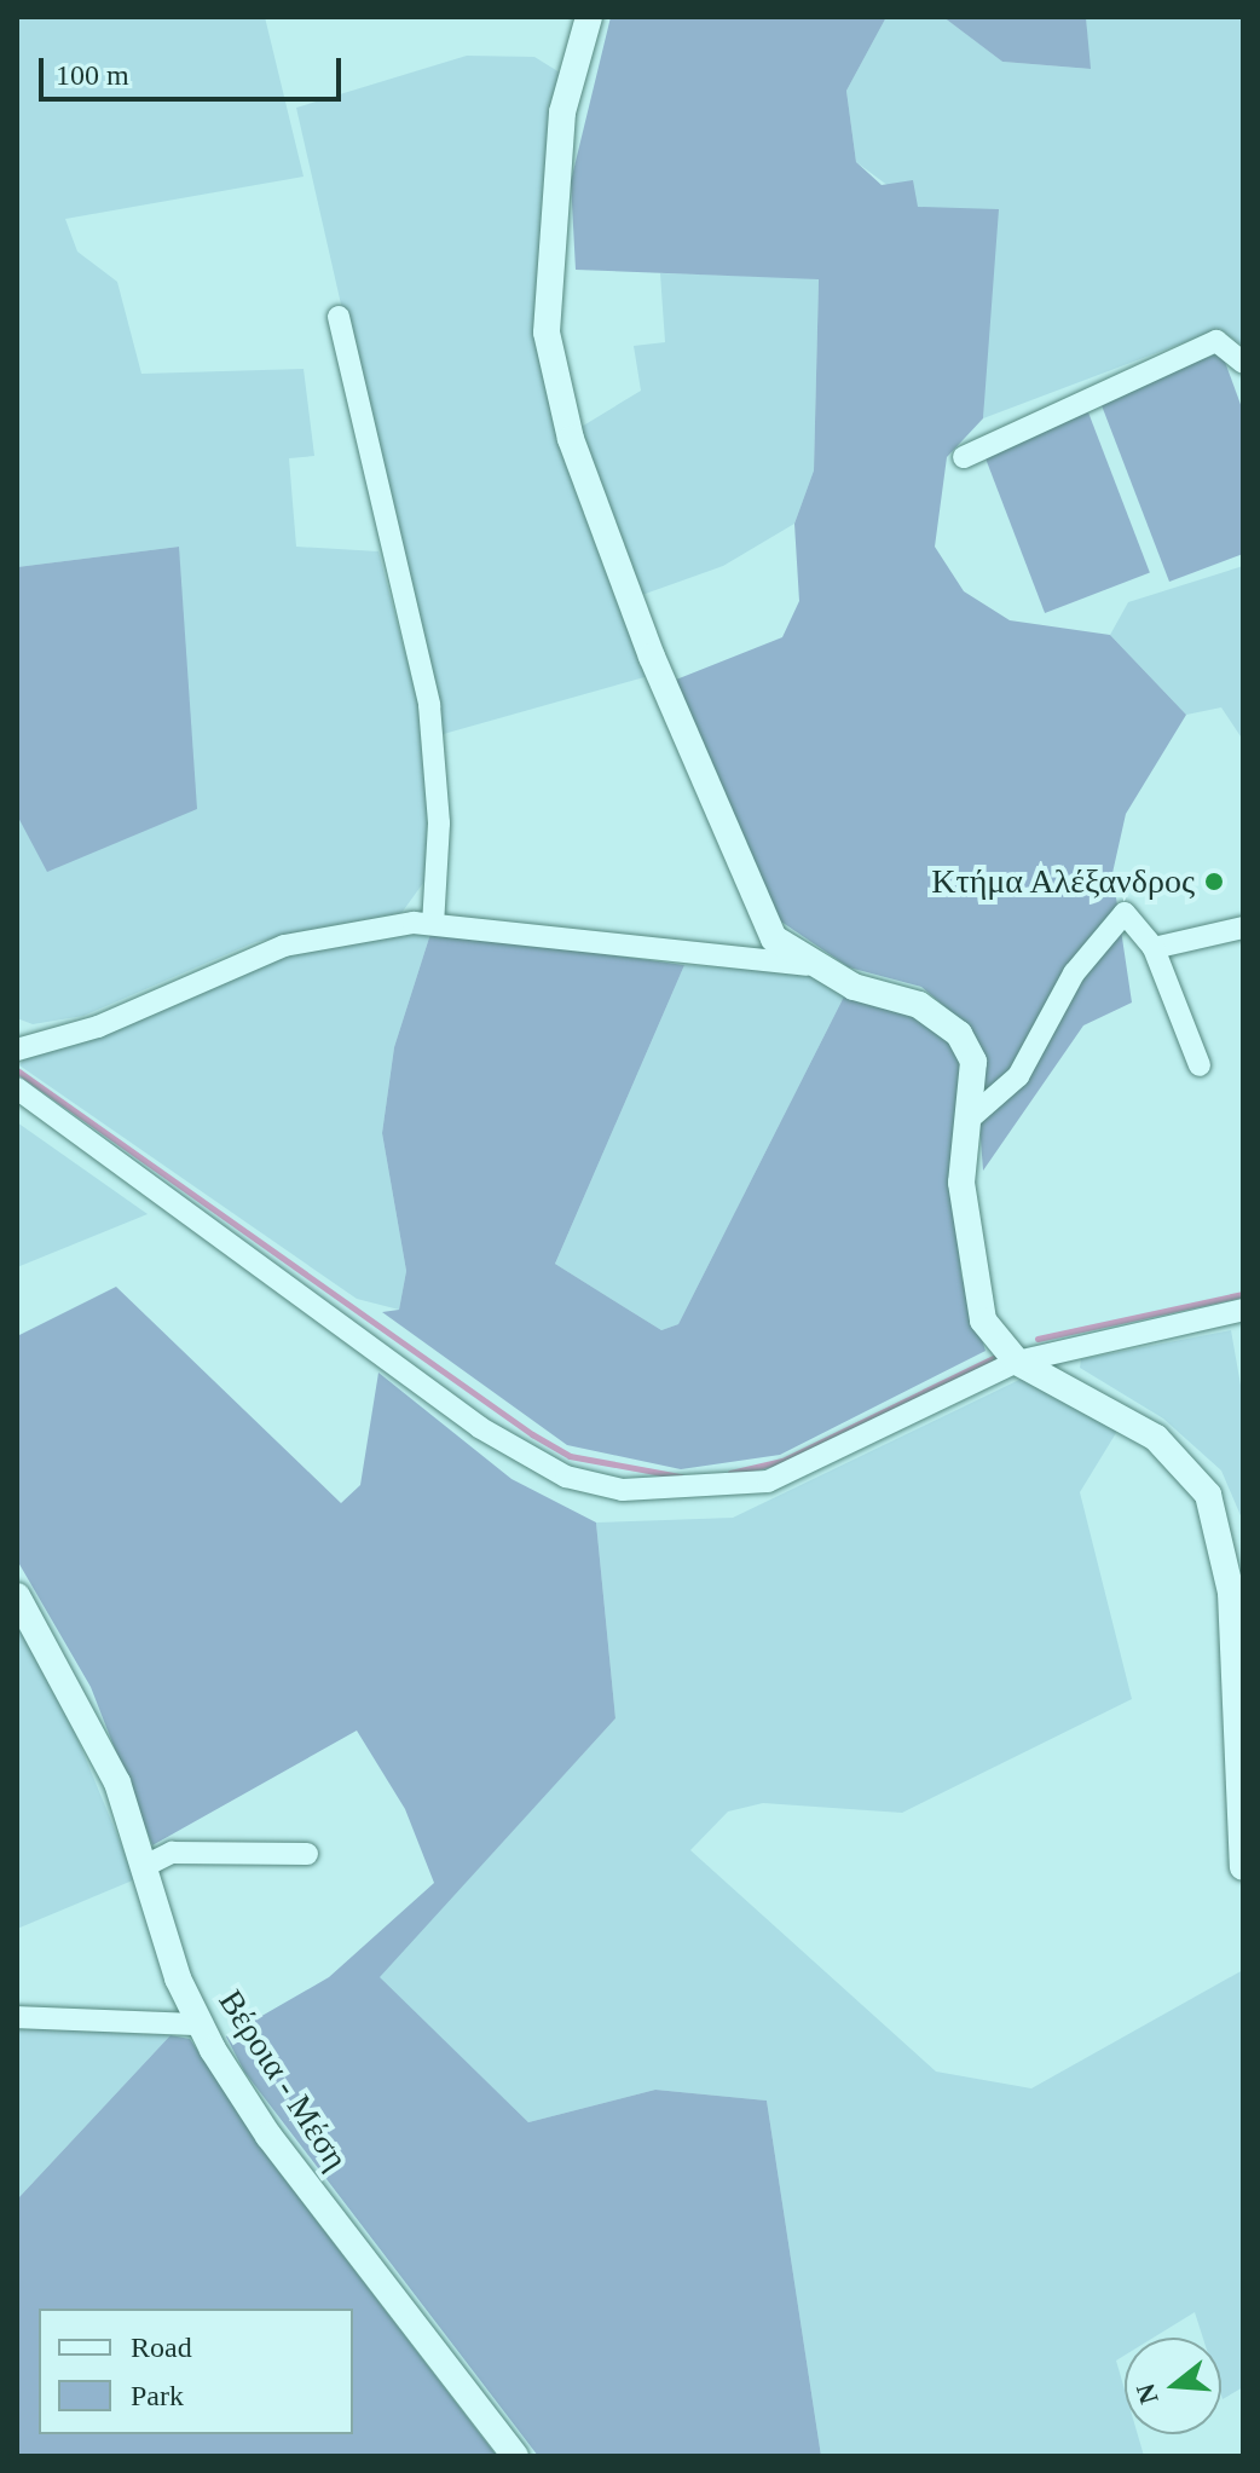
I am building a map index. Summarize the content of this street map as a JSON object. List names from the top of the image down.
{
  "streets": {
    "street": ["Βέροια - Μέση"]
  },
  "places": ["Κτήμα Αλέξανδρος"],
  "legend": ["Road", "Park"],
  "scale_bar": "100 m",
  "north": "left"
}
